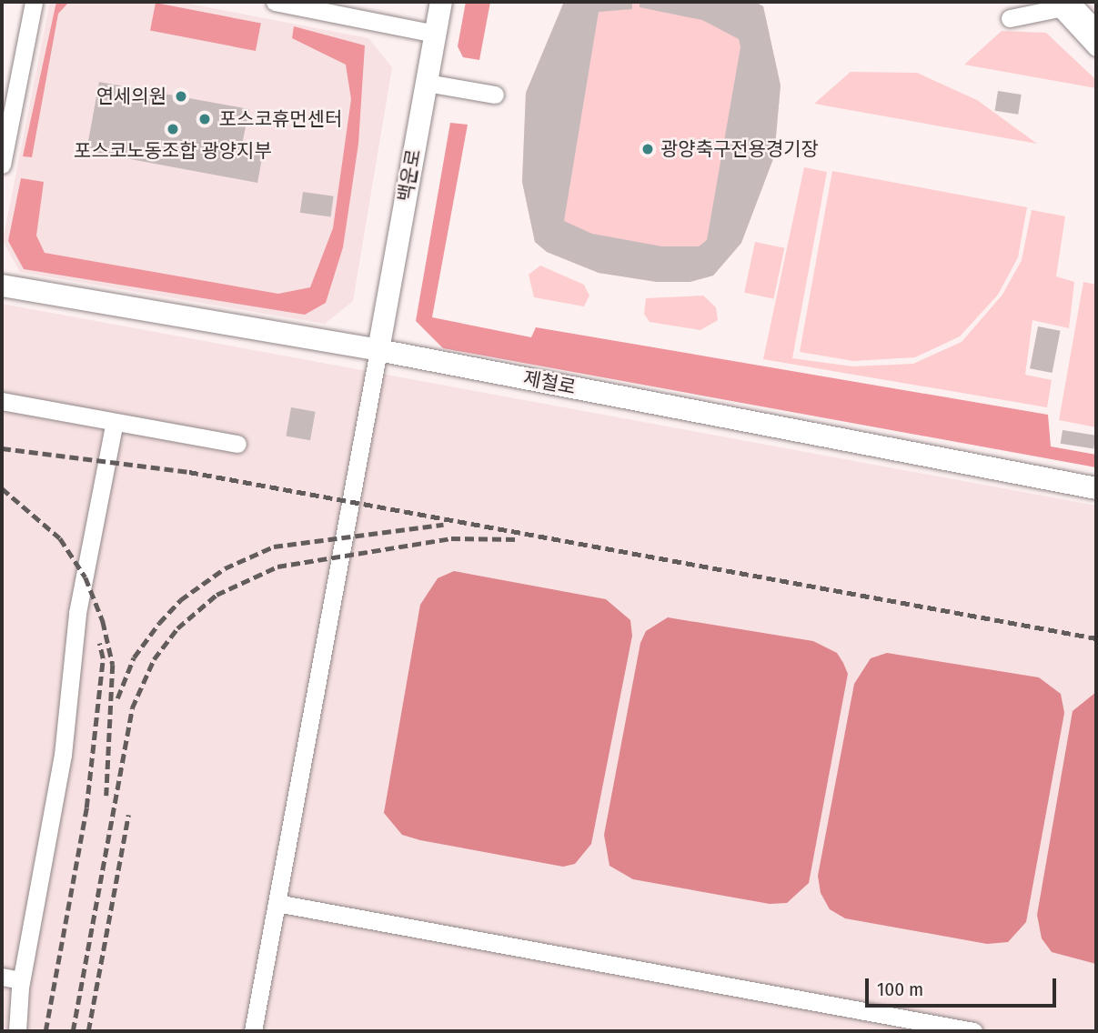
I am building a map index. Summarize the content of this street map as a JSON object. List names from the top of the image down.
{
  "streets": {
    "main road": ["백운로", "제철로"]
  },
  "crossings": [
    ["백운로", "제철로"]
  ],
  "places": [
    "연세의원",
    "포스코휴먼센터",
    "포스코노동조합 광양지부",
    "광양축구전용경기장"
  ],
  "scale_bar": "100 m"
}
